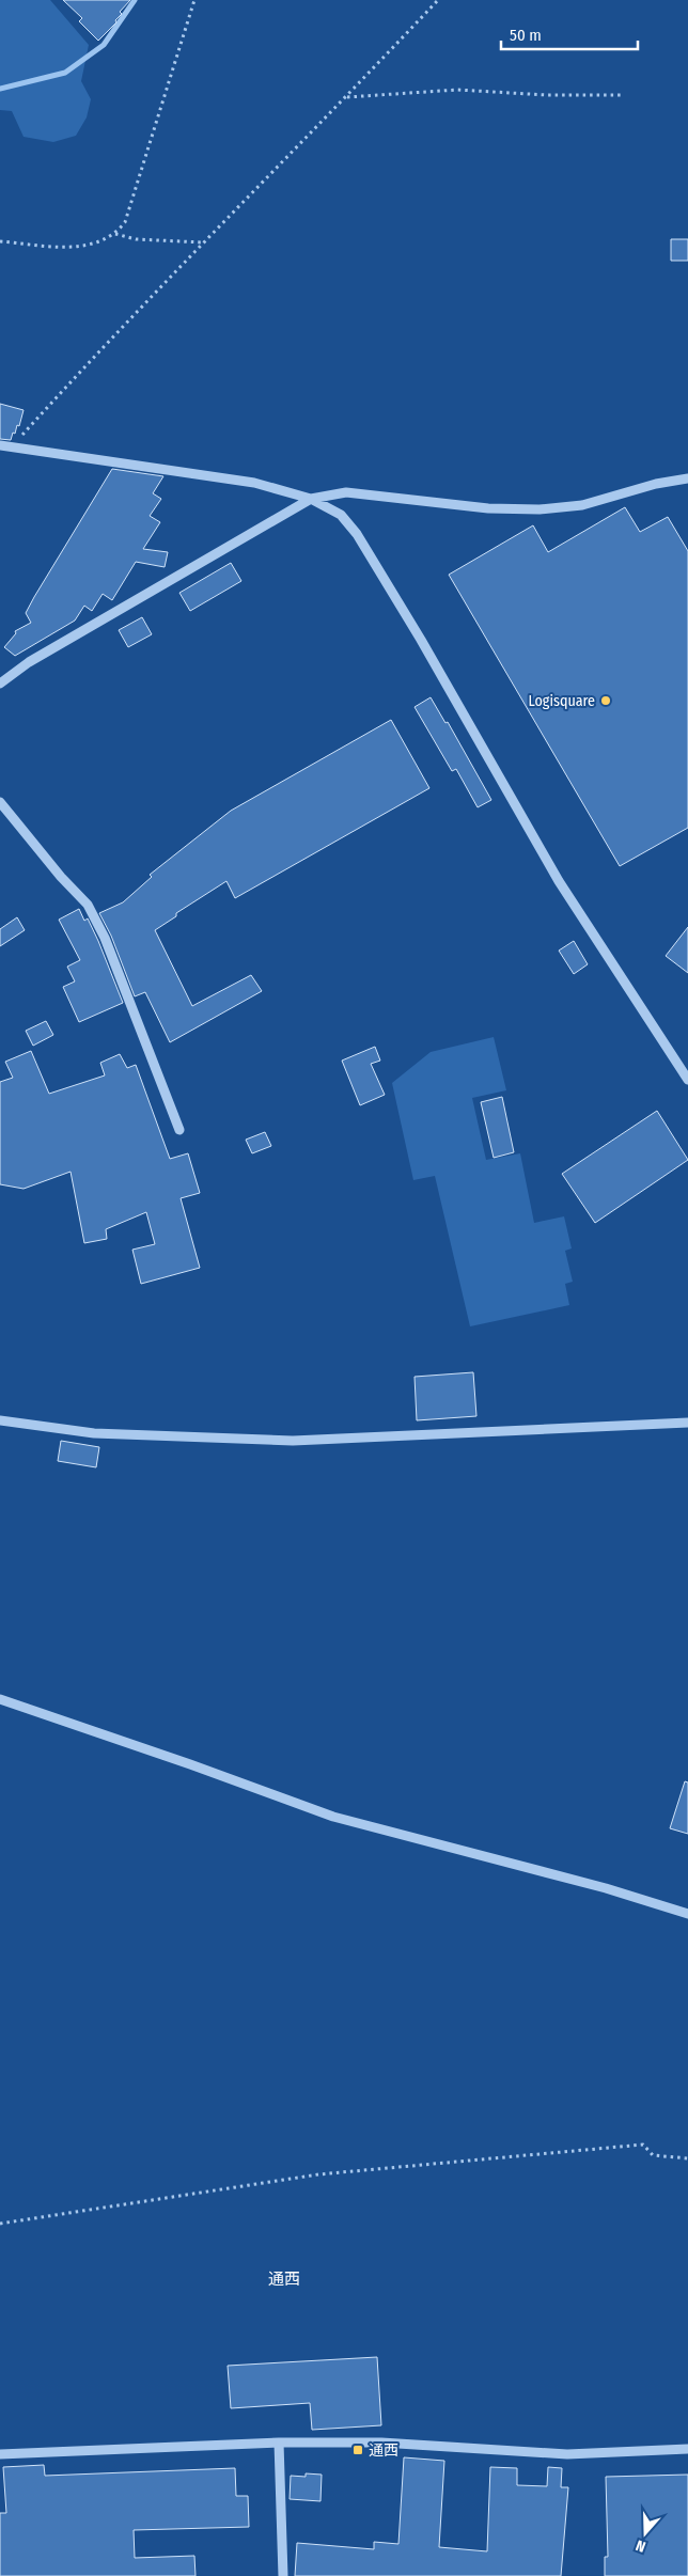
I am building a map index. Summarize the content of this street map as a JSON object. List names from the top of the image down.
{
  "districts": ["通西"],
  "places": {
    "other": ["Logisquare"],
    "transit": ["通西"]
  },
  "scale_bar": "50 m",
  "north": "bottom"
}
